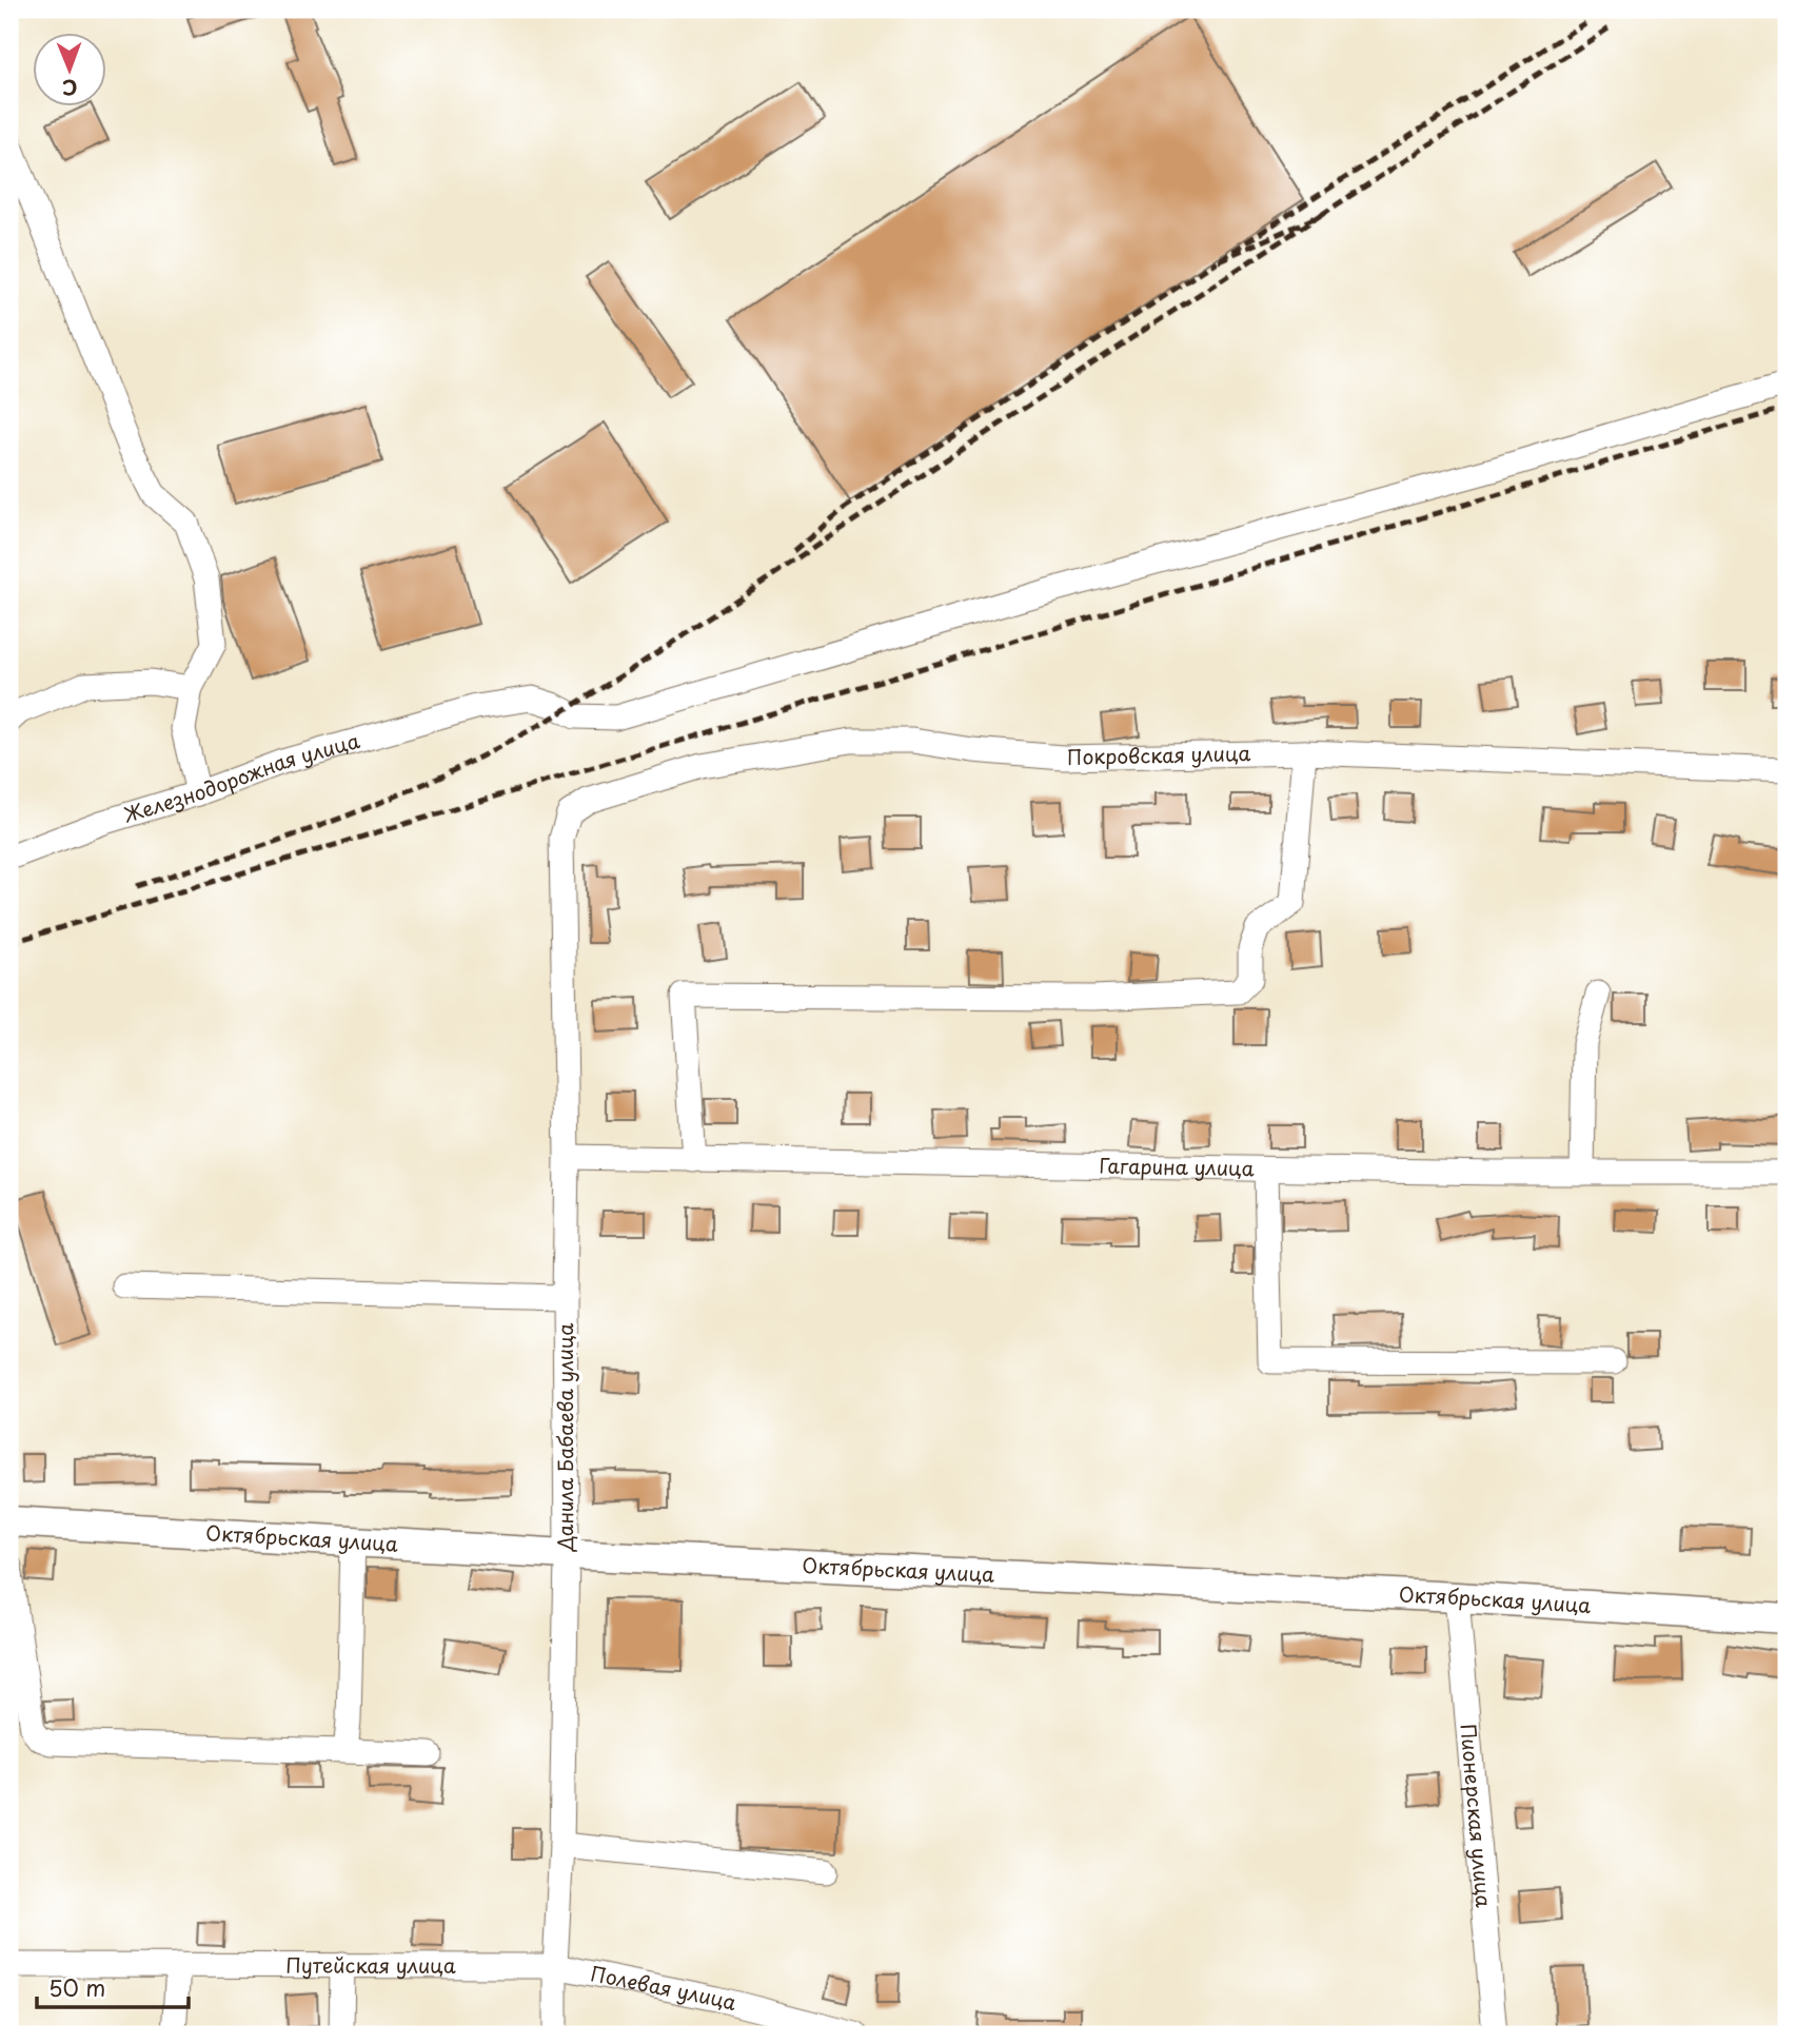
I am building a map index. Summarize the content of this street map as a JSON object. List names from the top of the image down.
{
  "streets": {
    "street": [
      "Покровская улица",
      "Железнодорожная улица",
      "Гагарина улица",
      "Данила Бабаева улица",
      "Октябрьская улица",
      "Пионерская улица",
      "Путейская улица",
      "Полевая улица"
    ]
  },
  "crossings": [
    ["Покровская улица", "Данила Бабаева улица"],
    ["Гагарина улица", "Данила Бабаева улица"],
    ["Данила Бабаева улица", "Октябрьская улица"],
    ["Данила Бабаева улица", "Путейская улица"],
    ["Данила Бабаева улица", "Полевая улица"],
    ["Октябрьская улица", "Пионерская улица"],
    ["Путейская улица", "Полевая улица"]
  ],
  "scale_bar": "50 m",
  "north": "bottom"
}
